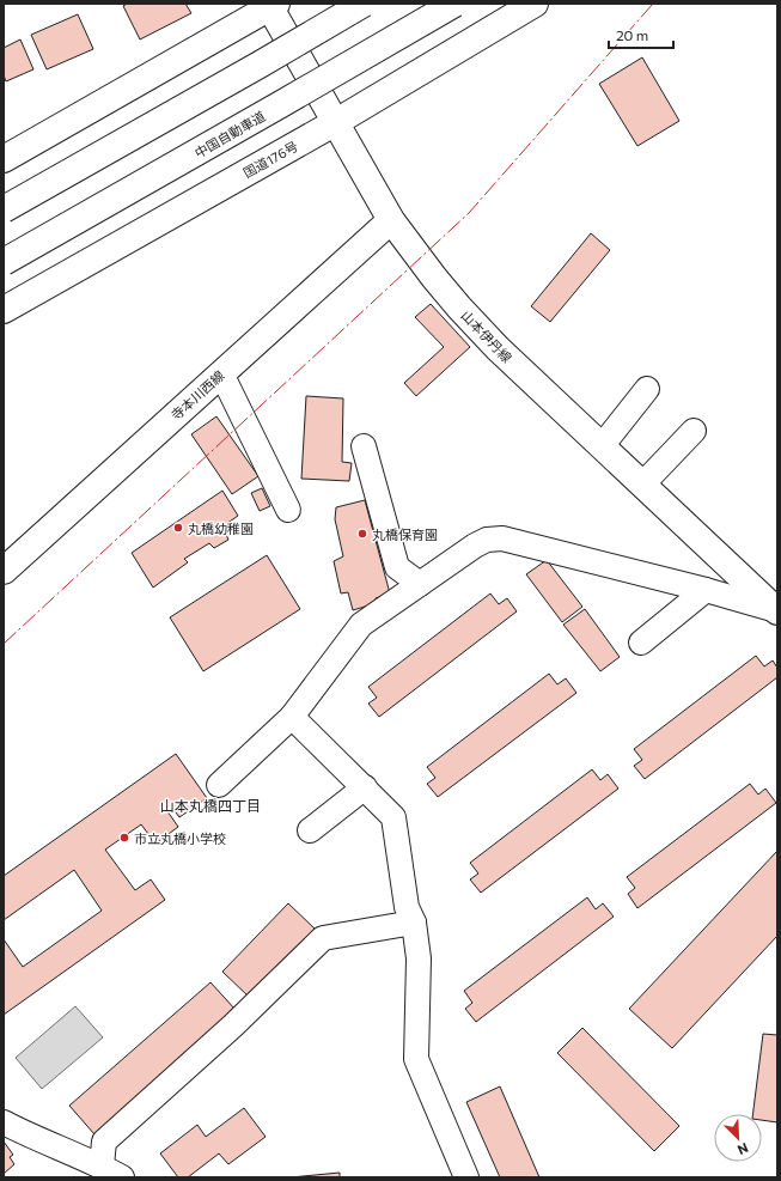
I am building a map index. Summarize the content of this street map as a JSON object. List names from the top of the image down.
{
  "streets": {
    "main road": [
      "中国自動車道",
      "国道176号",
      "山本伊丹線",
      "寺本川西線"
    ]
  },
  "crossings": [
    ["国道176号", "山本伊丹線"],
    ["山本伊丹線", "寺本川西線"]
  ],
  "districts": ["山本丸橋四丁目"],
  "places": ["丸橋幼稚園", "丸橋保育園", "市立丸橋小学校"],
  "scale_bar": "20 m",
  "north": "bottom right"
}
